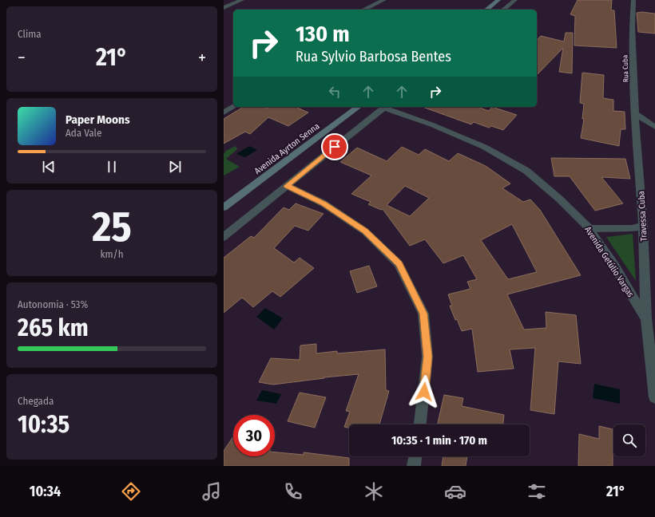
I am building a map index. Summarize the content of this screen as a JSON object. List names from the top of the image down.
{
  "streets": {
    "main road": ["Avenida Ayrton Senna"],
    "street": ["Rua Cuba", "Travessa Cuba", "Avenida Getúlio Vargas"]
  },
  "crossings": [
    ["Rua Cuba", "Travessa Cuba"],
    ["Travessa Cuba", "Avenida Getúlio Vargas"]
  ],
  "page": {
    "tile": [
      "Clima",
      ["25", "km/h"],
      ["Autonomia · 53%", "265 km"],
      ["Chegada", "10:35"]
    ],
    "turn": ["130 m", "Rua Sylvio Barbosa Bentes"],
    "heat": ["−", "21°", "+"],
    "song": ["Paper Moons", "Ada Vale"],
    "limit": "30",
    "trip": "10:35 · 1 min · 170 m",
    "tabs": ["10:34", "21°"]
  }
}
